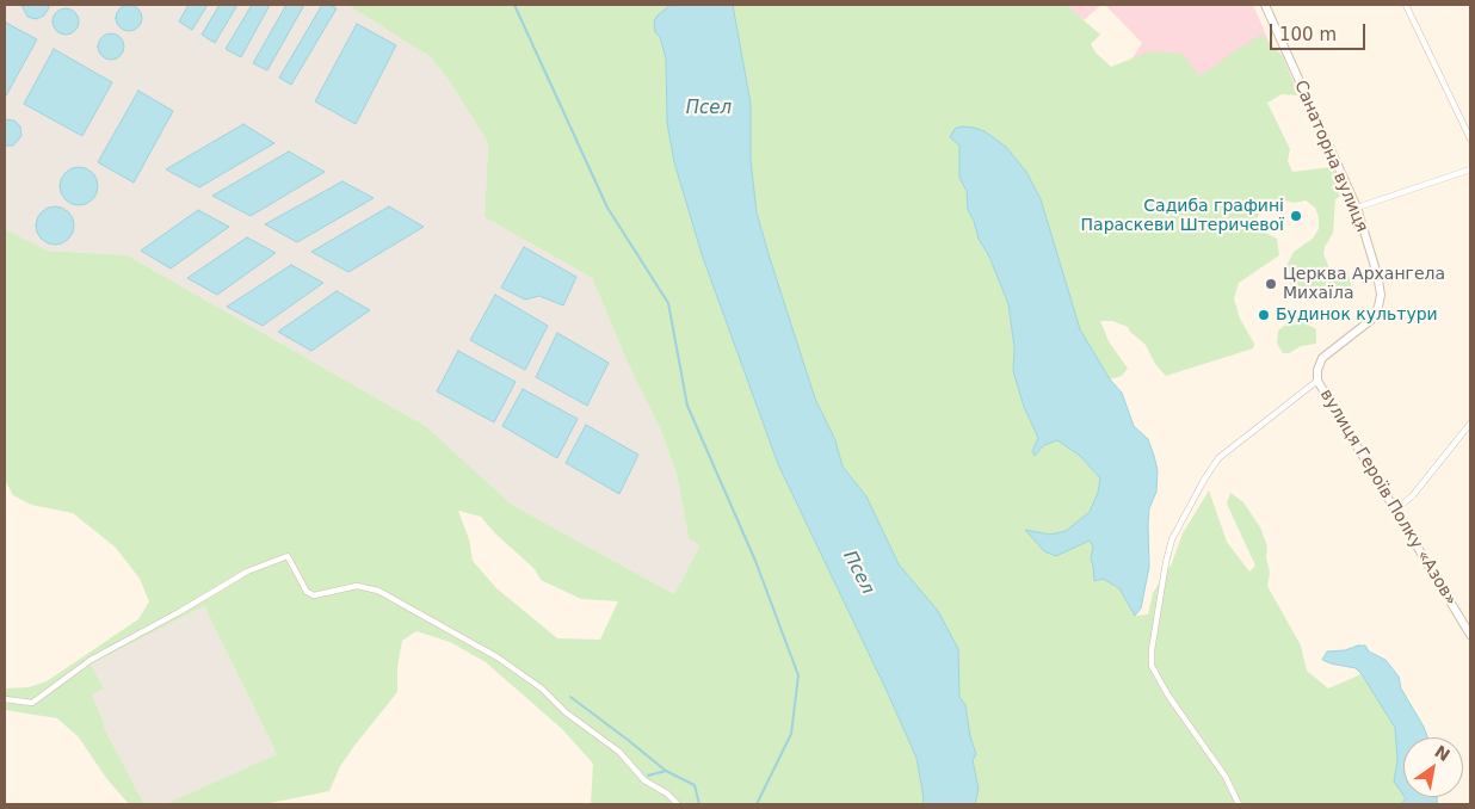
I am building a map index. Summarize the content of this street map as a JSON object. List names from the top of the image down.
{
  "streets": {
    "main road": ["Санаторна вулиця", "вулиця Героїв Полку «Азов»"]
  },
  "crossings": [
    ["Санаторна вулиця", "вулиця Героїв Полку «Азов»"]
  ],
  "water": ["Псел"],
  "places": ["Садиба графині Параскеви Штеричевої", "Церква Архангела Михаїла", "Будинок культури"],
  "scale_bar": "100 m",
  "north": "top right"
}
